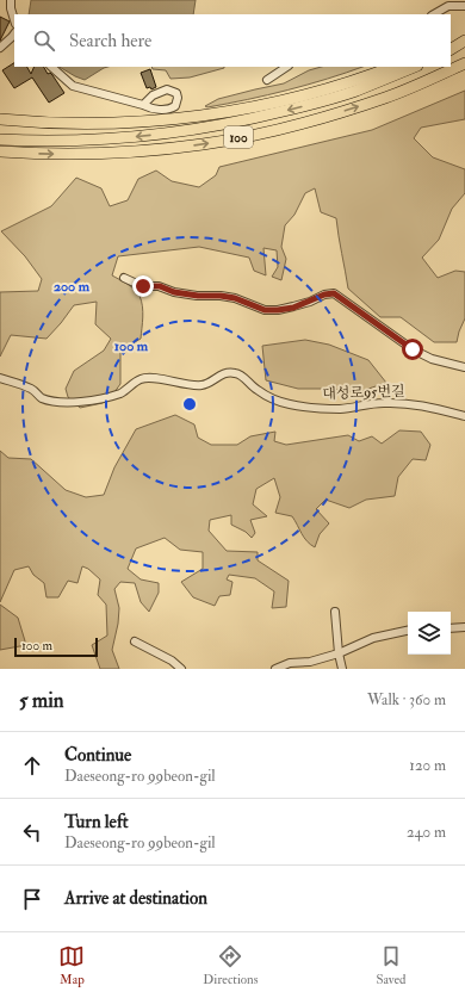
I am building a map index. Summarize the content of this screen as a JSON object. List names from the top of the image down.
{
  "streets": {
    "highway": ["100"],
    "street": ["대성로95번길"]
  },
  "scale_bar": "100 m",
  "page": {
    "search": "Search here",
    "scale": "100 m",
    "heading": ["5 min", "Walk · 360 m"],
    "list": [
      ["Continue", "Daeseong-ro 99beon-gil", "120 m"],
      ["Turn left", "Daeseong-ro 99beon-gil", "240 m"],
      "Arrive at destination"
    ],
    "nav": ["Map", "Directions", "Saved"]
  },
  "rings": ["200 m", "100 m"]
}
